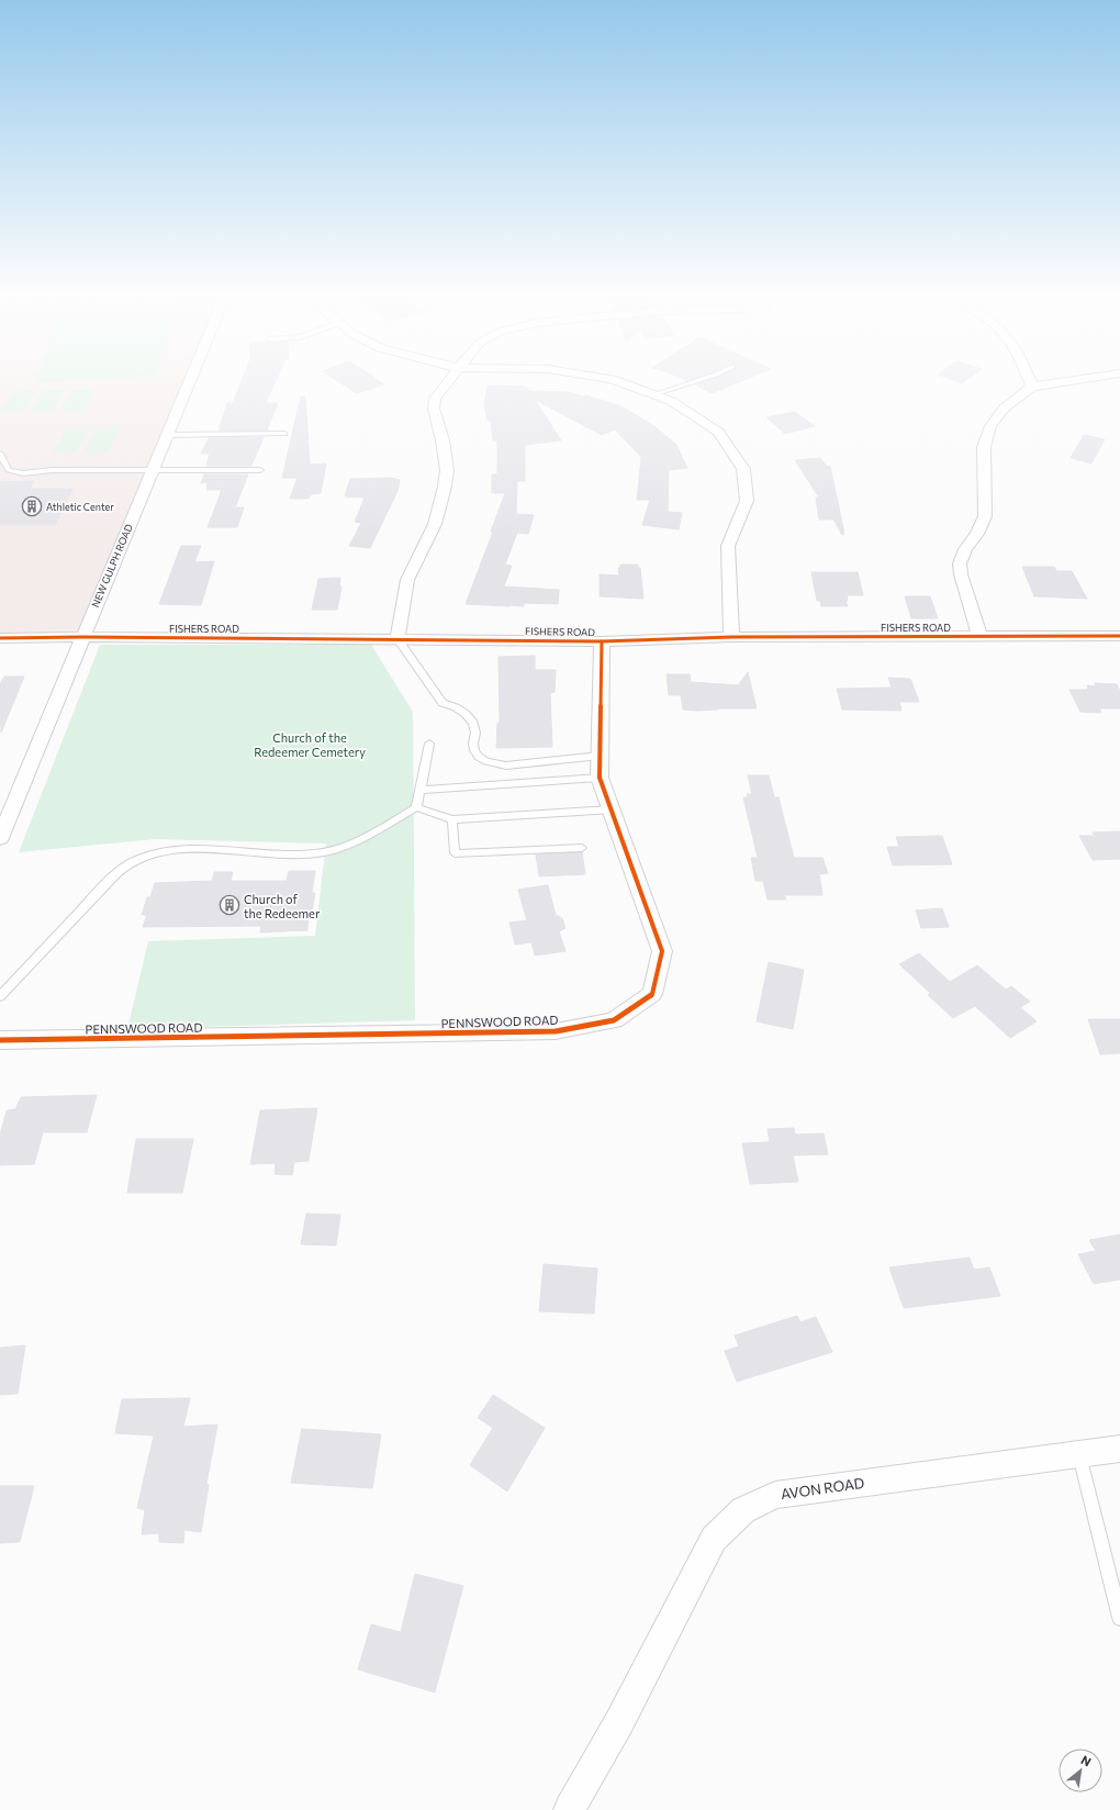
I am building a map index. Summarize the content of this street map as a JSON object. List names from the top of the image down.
{
  "streets": {
    "street": [
      "NEW GULPH ROAD",
      "FISHERS ROAD",
      "PENNSWOOD ROAD",
      "AVON ROAD"
    ]
  },
  "crossings": [
    ["NEW GULPH ROAD", "FISHERS ROAD"],
    ["FISHERS ROAD", "PENNSWOOD ROAD"]
  ],
  "parks": ["Church of the Redeemer Cemetery"],
  "places": {
    "building": ["Athletic Center", "Church of the Redeemer"]
  },
  "north": "top right"
}
